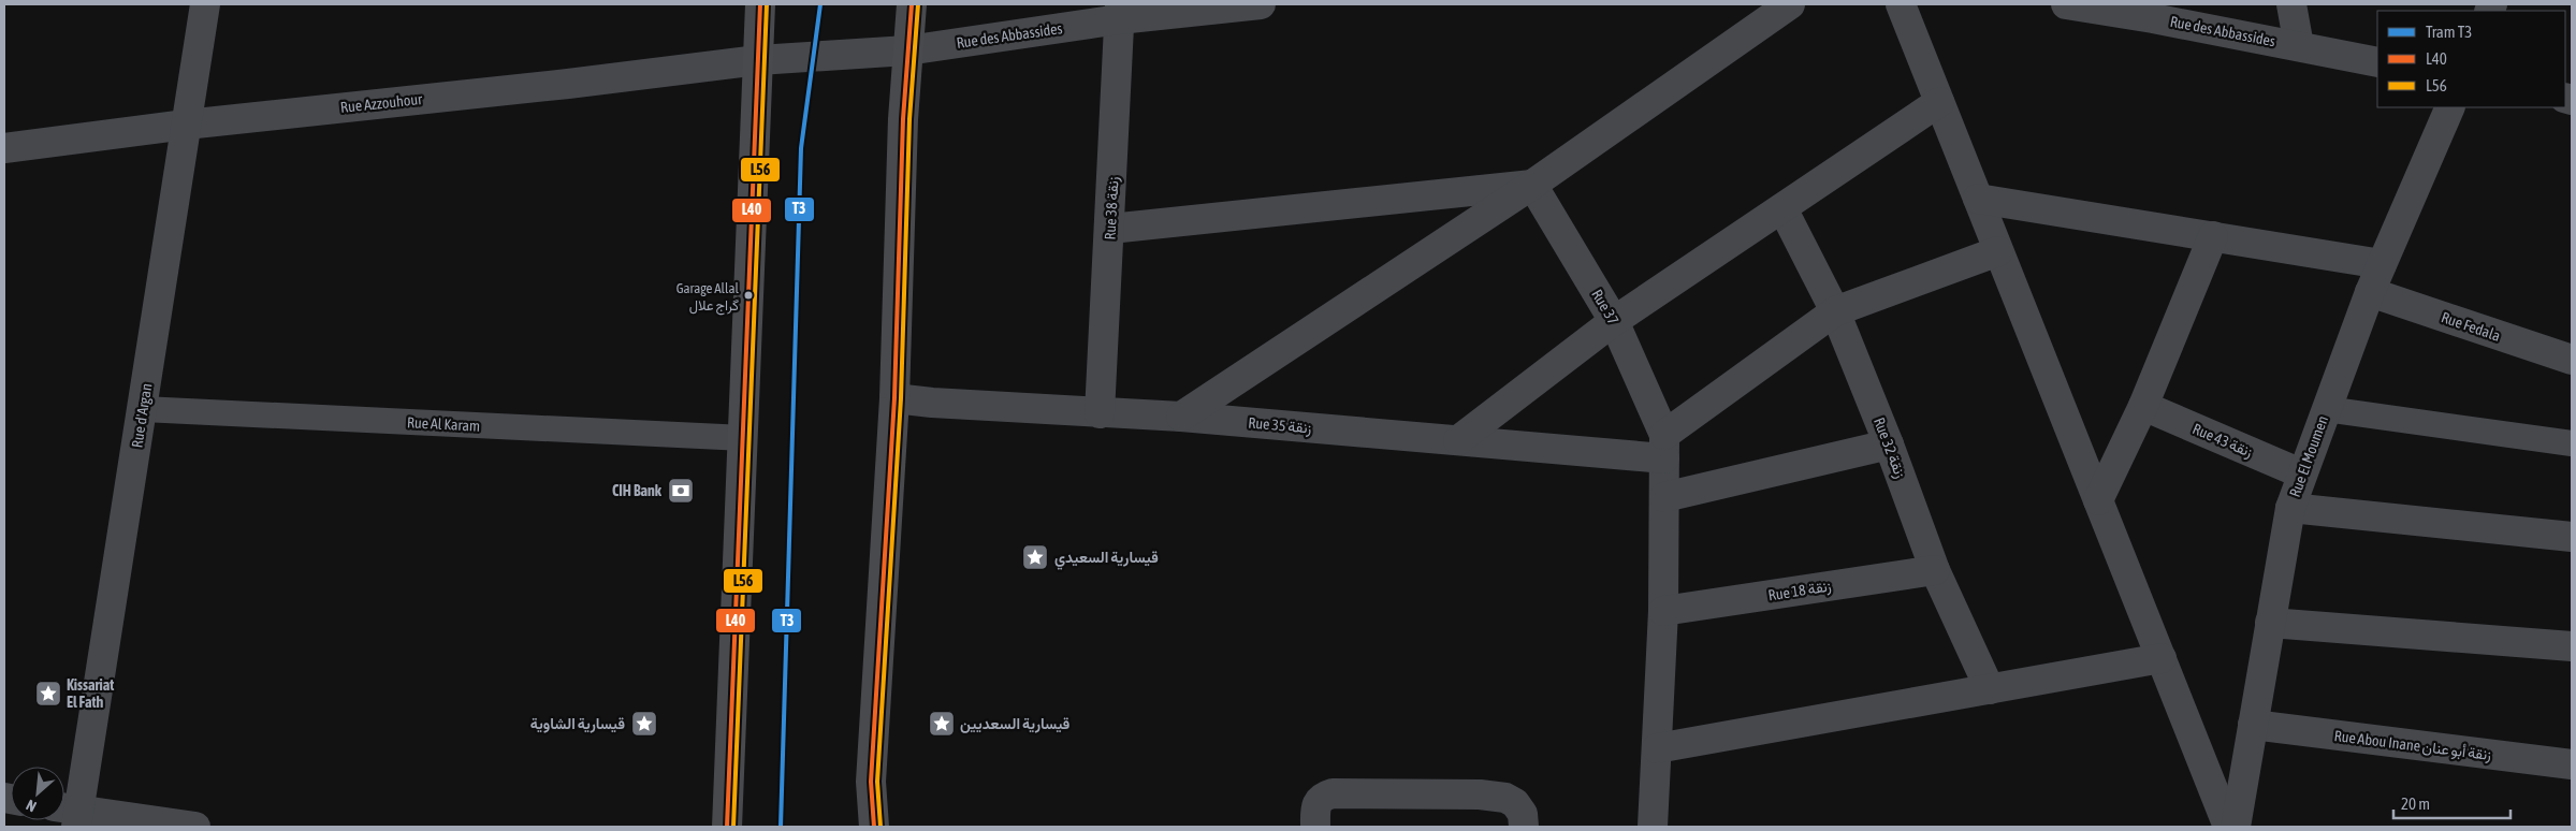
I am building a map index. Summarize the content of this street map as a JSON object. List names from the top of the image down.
{
  "streets": {
    "street": [
      "Rue des Abbassides",
      "Rue Azzouhour",
      "Rue 38 زنقة",
      "Rue 37",
      "Rue Fedala",
      "Rue d'Argan",
      "Rue Al Karam",
      "Rue 35 زنقة",
      "Rue 43 زنقة",
      "Rue 32 زنقة",
      "Rue El Moumen",
      "Rue 18 زنقة",
      "Rue Abou Inane زنقة أبو عنان"
    ]
  },
  "crossings": [
    ["Rue des Abbassides", "Rue Azzouhour"],
    ["Rue des Abbassides", "Rue 38 زنقة"],
    ["Rue Azzouhour", "Rue d'Argan"],
    ["Rue 38 زنقة", "Rue 35 زنقة"],
    ["Rue 37", "Rue 35 زنقة"],
    ["Rue Fedala", "Rue El Moumen"],
    ["Rue d'Argan", "Rue Al Karam"],
    ["Rue 43 زنقة", "Rue El Moumen"],
    ["Rue 32 زنقة", "Rue 18 زنقة"],
    ["Rue El Moumen", "Rue Abou Inane زنقة أبو عنان"]
  ],
  "places": {
    "other": ["Garage Allal گراج علال"],
    "bank": ["CIH Bank"],
    "place": [
      "قيسارية السعيدي",
      "Kissariat El Fath",
      "قيسارية الشاوية",
      "قيسارية السعديين"
    ]
  },
  "lines": ["tram line T3", "transit line L40", "transit line L56"],
  "legend": ["Tram T3", "L40", "L56"],
  "scale_bar": "20 m",
  "north": "bottom left"
}
